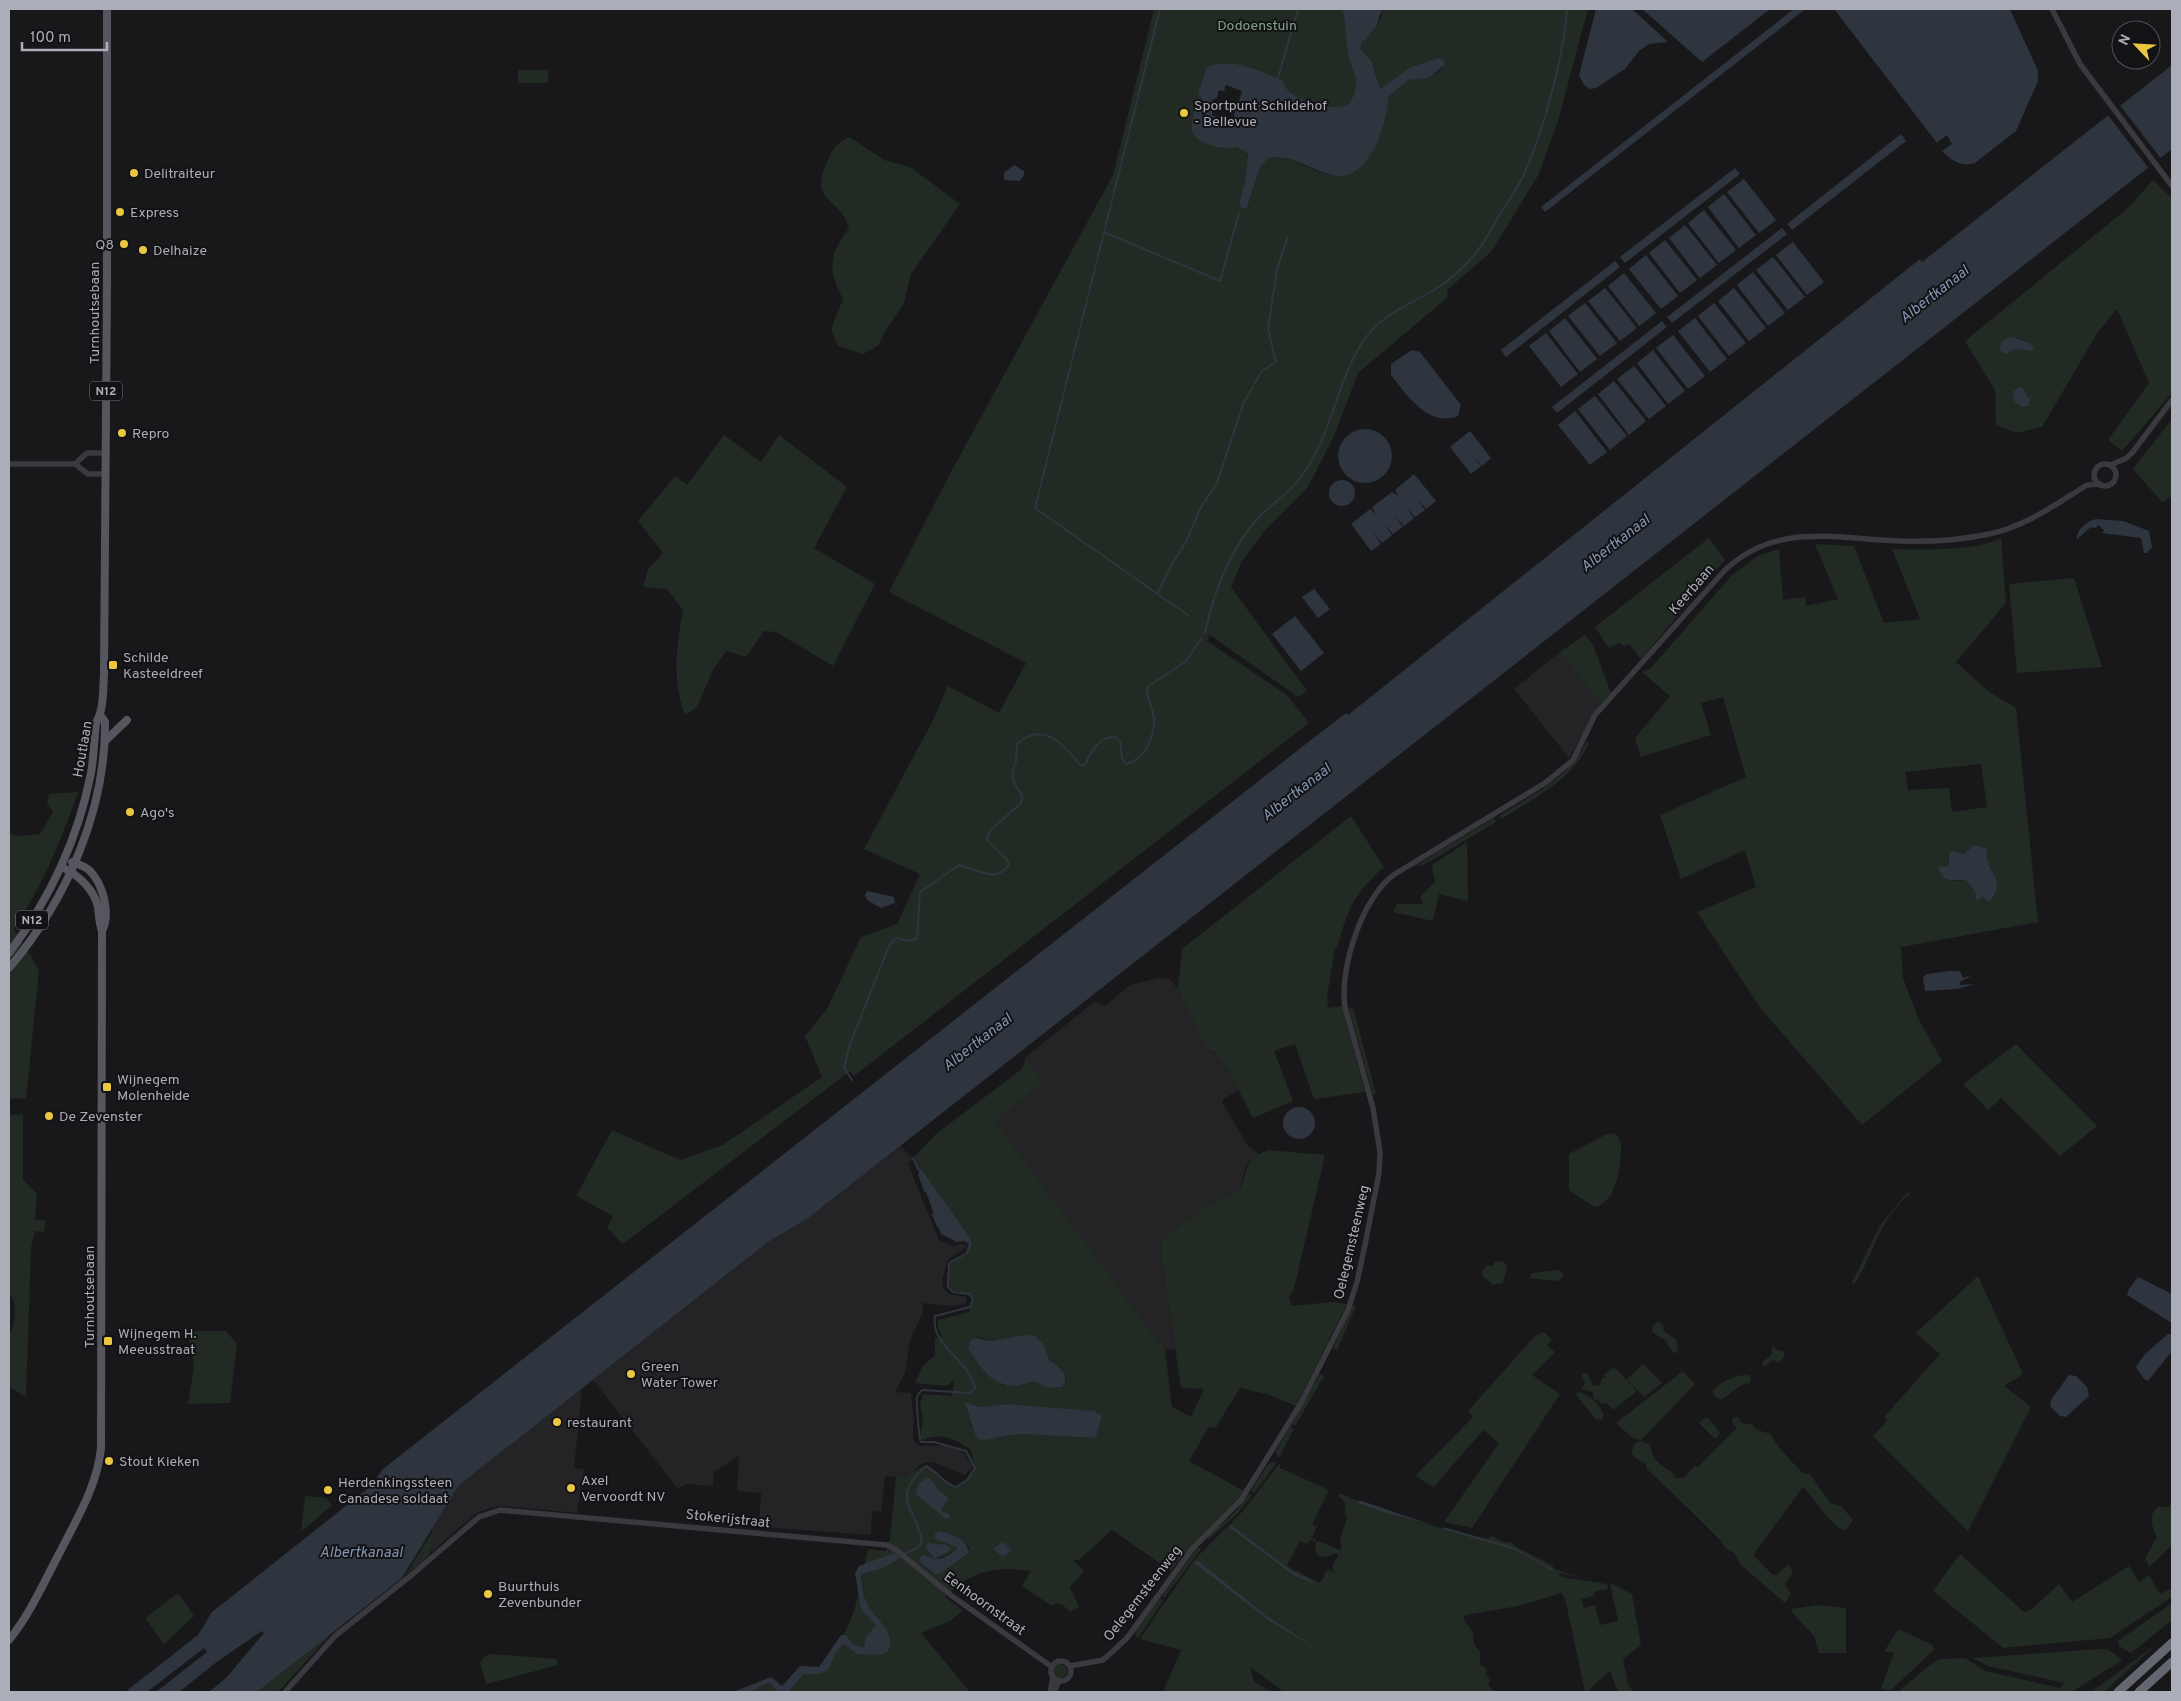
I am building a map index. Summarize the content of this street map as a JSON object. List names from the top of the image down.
{
  "streets": {
    "main road": ["Turnhoutsebaan", "N12", "Houtlaan"],
    "street": [
      "Keerbaan",
      "Oelegemsteenweg",
      "Stokerijstraat",
      "Eenhoornstraat"
    ]
  },
  "crossings": [
    ["Turnhoutsebaan", "Houtlaan"],
    ["Keerbaan", "Oelegemsteenweg"],
    ["Oelegemsteenweg", "Eenhoornstraat"],
    ["Stokerijstraat", "Eenhoornstraat"]
  ],
  "water": ["Albertkanaal"],
  "parks": ["Dodoenstuin"],
  "places": {
    "other": [
      "Sportpunt Schildehof - Bellevue",
      "Delitraiteur",
      "Express",
      "Q8",
      "Delhaize",
      "Repro",
      "Ago's",
      "De Zevenster",
      "Green Water Tower",
      "restaurant",
      "Stout Kieken",
      "Axel Vervoordt NV",
      "Herdenkingssteen Canadese soldaat",
      "Buurthuis Zevenbunder"
    ],
    "transit": ["Schilde Kasteeldreef", "Wijnegem Molenheide", "Wijnegem H. Meeusstraat"]
  },
  "scale_bar": "100 m",
  "north": "top left"
}
